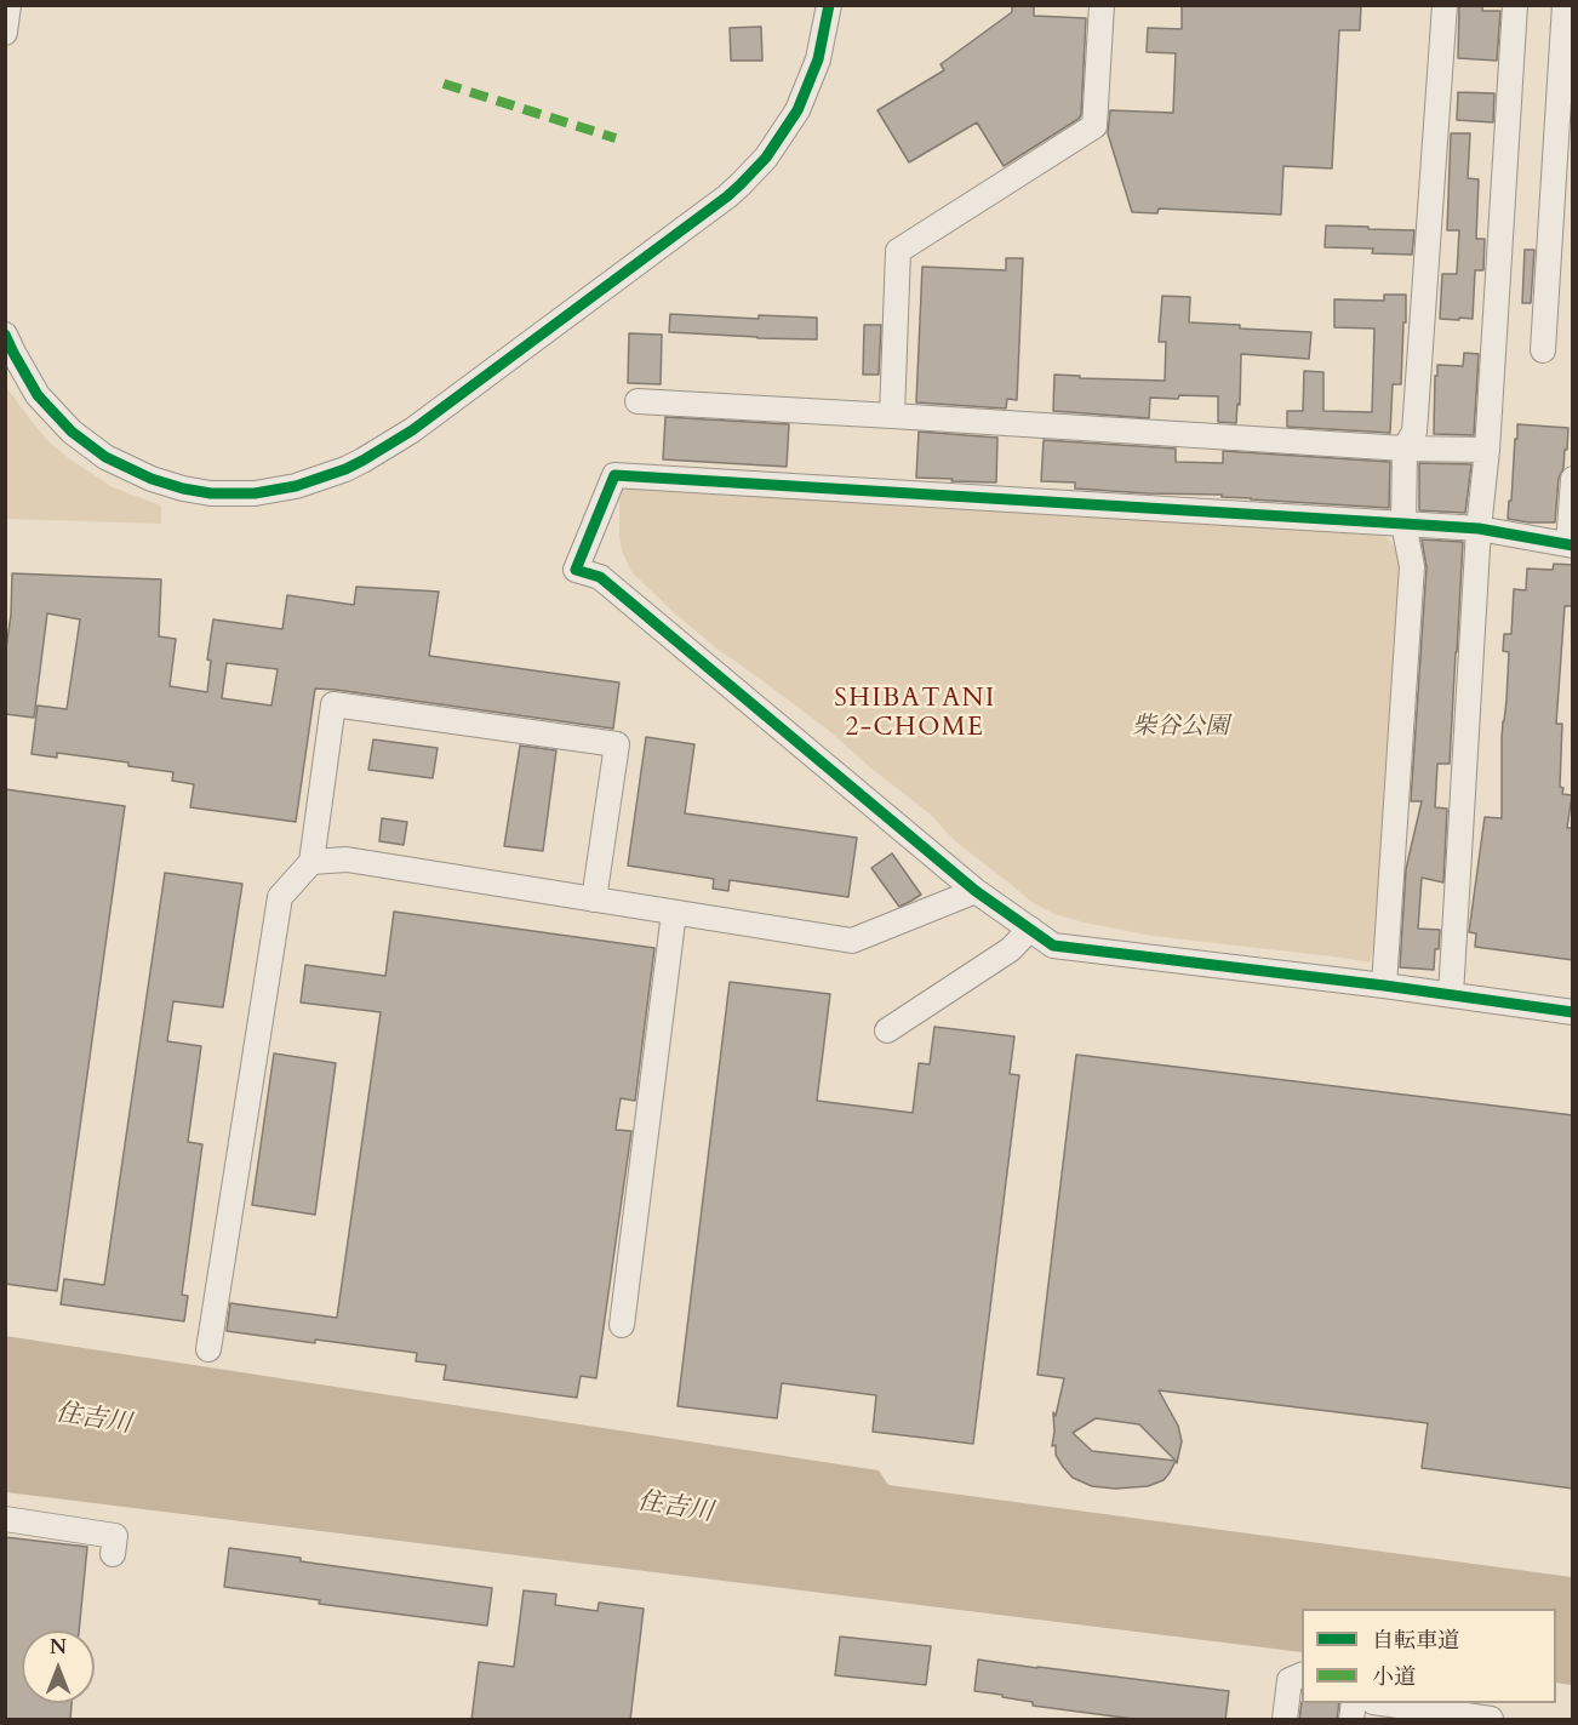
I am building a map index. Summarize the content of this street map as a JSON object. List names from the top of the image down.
{
  "districts": ["SHIBATANI 2-CHOME"],
  "water": ["住吉川"],
  "parks": ["柴谷公園"],
  "legend": ["自転車道", "小道"],
  "north": "top"
}
